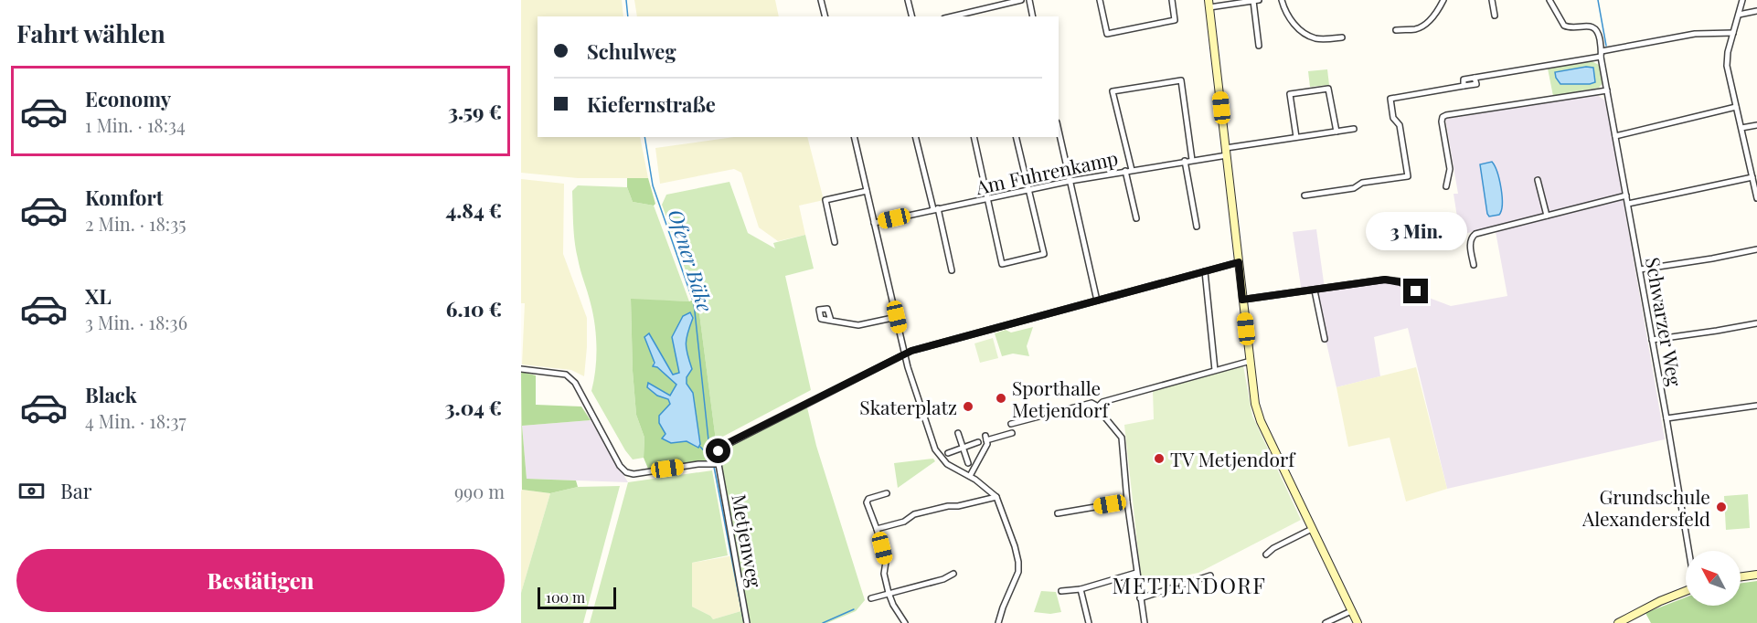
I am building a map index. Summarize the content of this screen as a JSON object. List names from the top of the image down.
{
  "streets": {
    "street": ["Am Fuhrenkamp", "Schwarzer Weg", "Metjenweg"]
  },
  "districts": ["METJENDORF"],
  "water": ["Ofener Bäke"],
  "places": [
    "Sporthalle Metjendorf",
    "Skaterplatz",
    "TV Metjendorf",
    "Grundschule Alexandersfeld"
  ],
  "scale_bar": "100 m",
  "north": "top left",
  "page": {
    "heading": "Fahrt wählen",
    "banner": ["Schulweg", "Kiefernstraße"],
    "list": [
      {
        "name": "Economy",
        "note": "1 Min. · 18:34",
        "value": "3.59 €"
      },
      {
        "name": "Komfort",
        "note": "2 Min. · 18:35",
        "value": "4.84 €"
      },
      {
        "name": "XL",
        "note": "3 Min. · 18:36",
        "value": "6.10 €"
      },
      {
        "name": "Black",
        "note": "4 Min. · 18:37",
        "value": "3.04 €"
      }
    ],
    "bubble": "3 Min.",
    "pay": ["Bar", "990 m"],
    "buttons": "Bestätigen",
    "scale": "100 m"
  }
}
